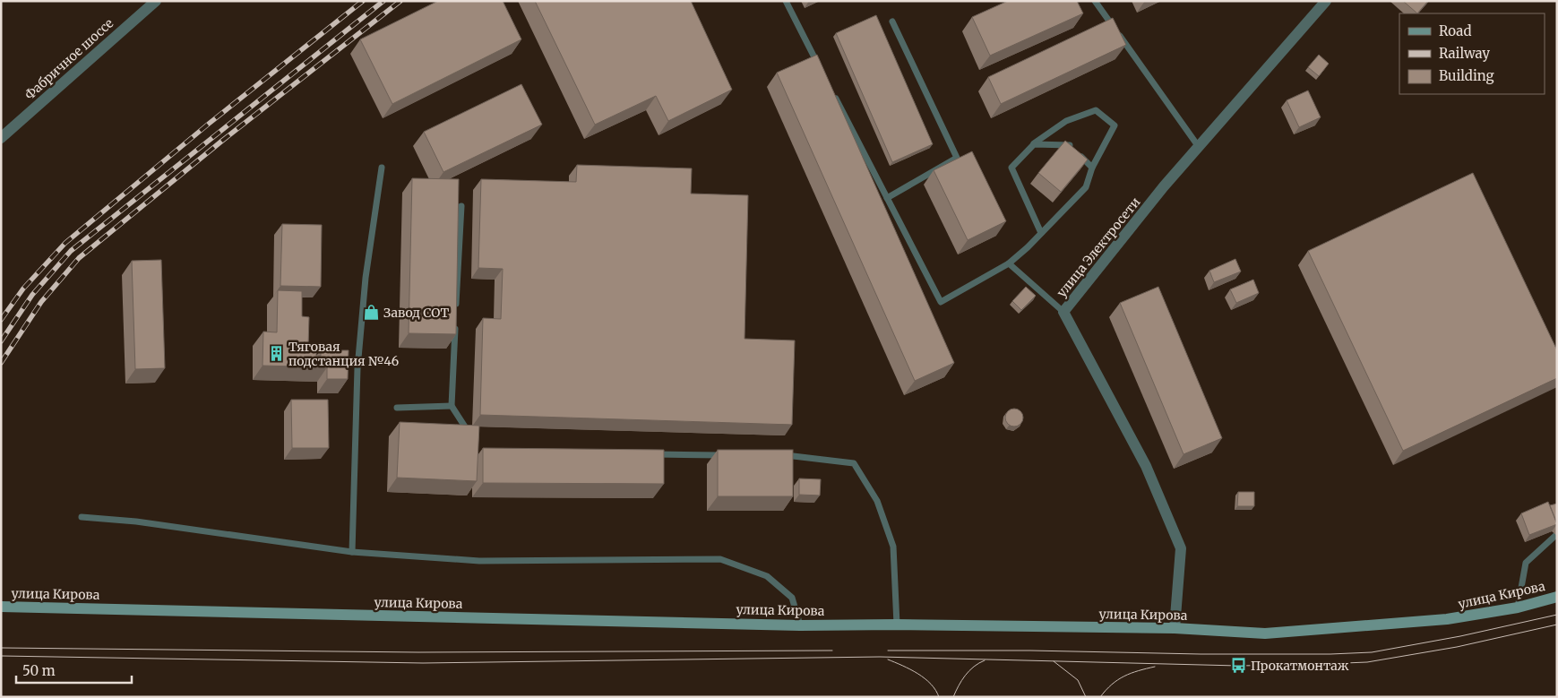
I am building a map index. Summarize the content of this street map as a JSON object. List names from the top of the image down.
{
  "streets": {
    "main road": ["улица Кирова"],
    "street": ["Фабричное шоссе", "улица Электросети"]
  },
  "crossings": [
    ["улица Электросети", "улица Кирова"]
  ],
  "places": {
    "shop": ["Завод СОТ"],
    "building": ["Тяговая подстанция №46"],
    "bus stop": ["Прокатмонтаж"]
  },
  "legend": ["Road", "Railway", "Building"],
  "scale_bar": "50 m"
}
